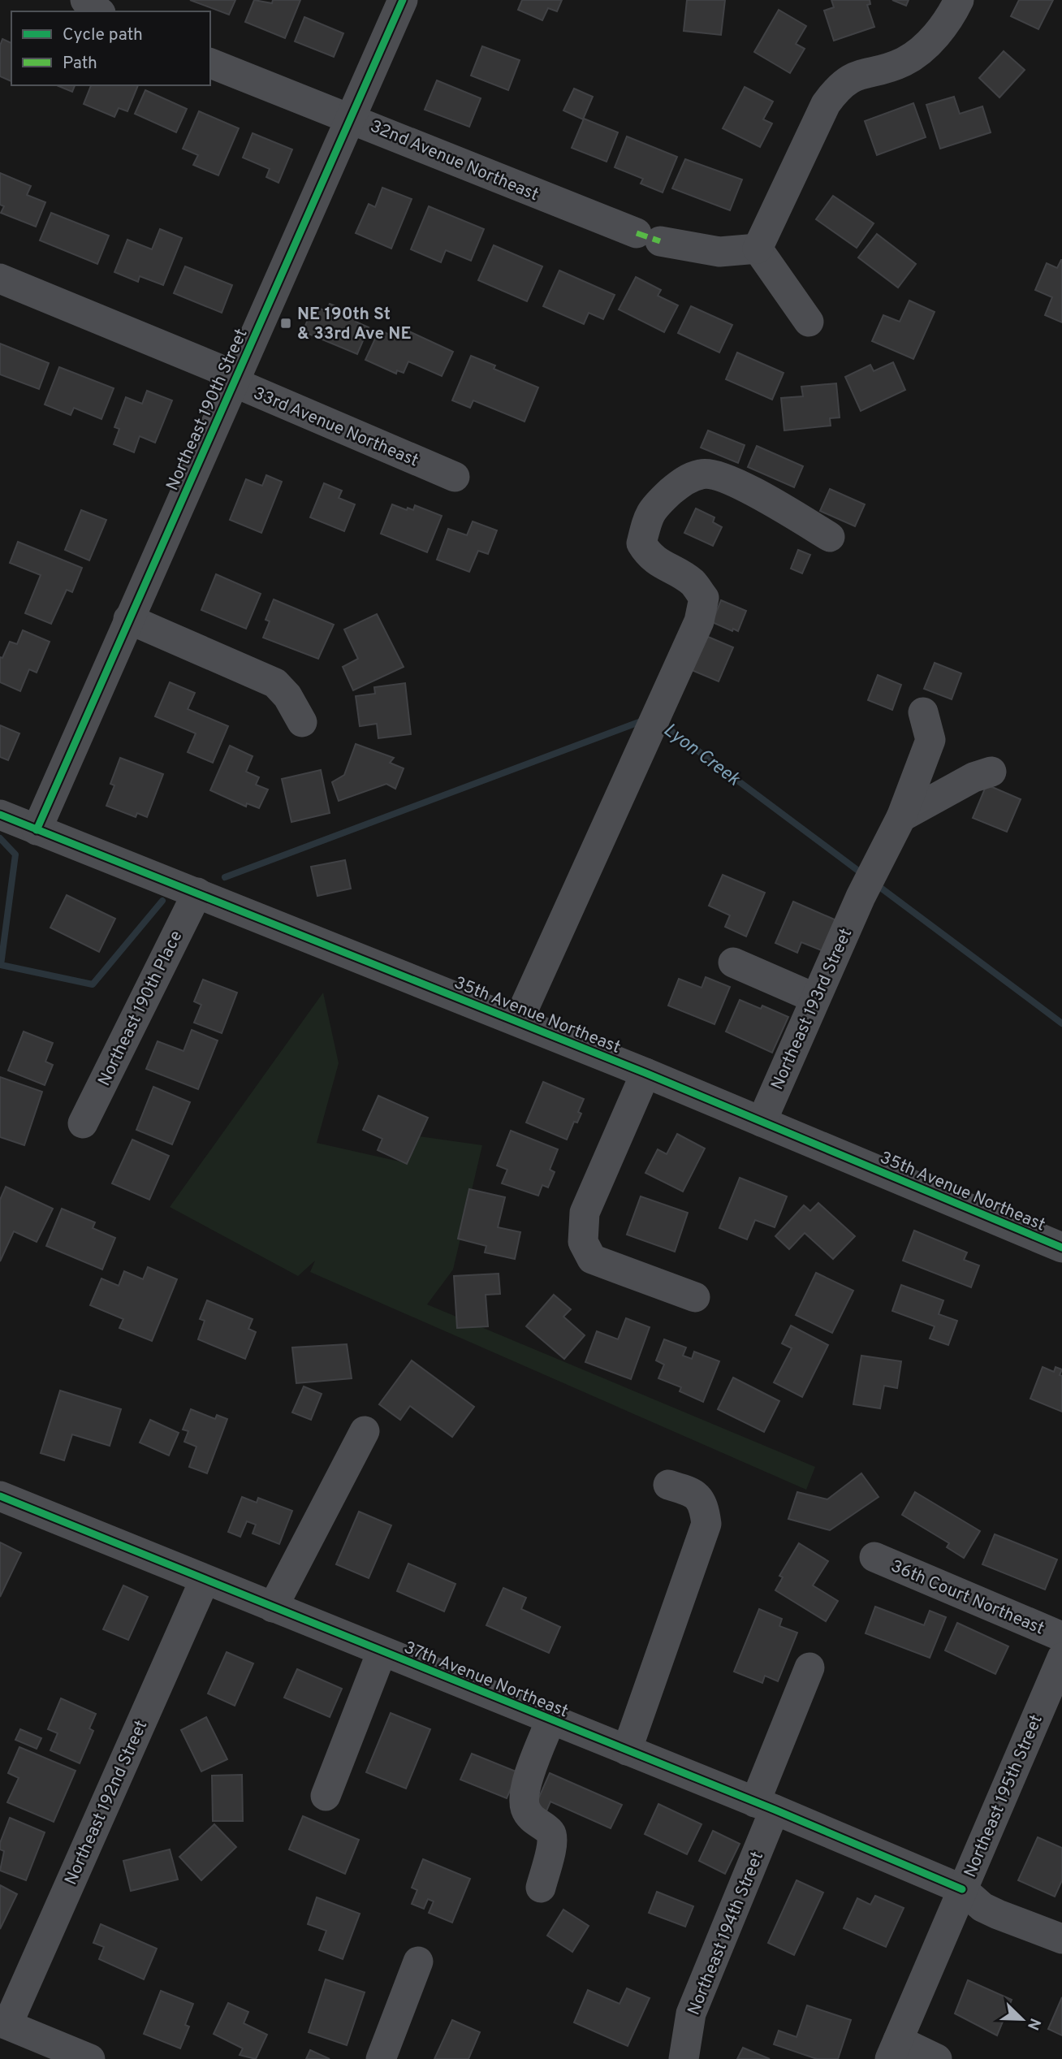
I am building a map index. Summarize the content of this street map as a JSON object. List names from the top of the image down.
{
  "streets": {
    "street": [
      "32nd Avenue Northeast",
      "Northeast 190th Street",
      "33rd Avenue Northeast",
      "Northeast 190th Place",
      "Northeast 193rd Street",
      "35th Avenue Northeast",
      "36th Court Northeast",
      "37th Avenue Northeast",
      "Northeast 195th Street",
      "Northeast 192nd Street",
      "Northeast 194th Street"
    ]
  },
  "crossings": [
    ["32nd Avenue Northeast", "Northeast 190th Street"],
    ["Northeast 190th Street", "33rd Avenue Northeast"],
    ["Northeast 190th Street", "35th Avenue Northeast"],
    ["Northeast 190th Place", "35th Avenue Northeast"],
    ["Northeast 193rd Street", "35th Avenue Northeast"],
    ["37th Avenue Northeast", "Northeast 195th Street"],
    ["37th Avenue Northeast", "Northeast 192nd Street"],
    ["37th Avenue Northeast", "Northeast 194th Street"]
  ],
  "water": ["Lyon Creek"],
  "places": {
    "transit": ["NE 190th St & 33rd Ave NE"]
  },
  "legend": ["Cycle path", "Path"],
  "north": "bottom right"
}
